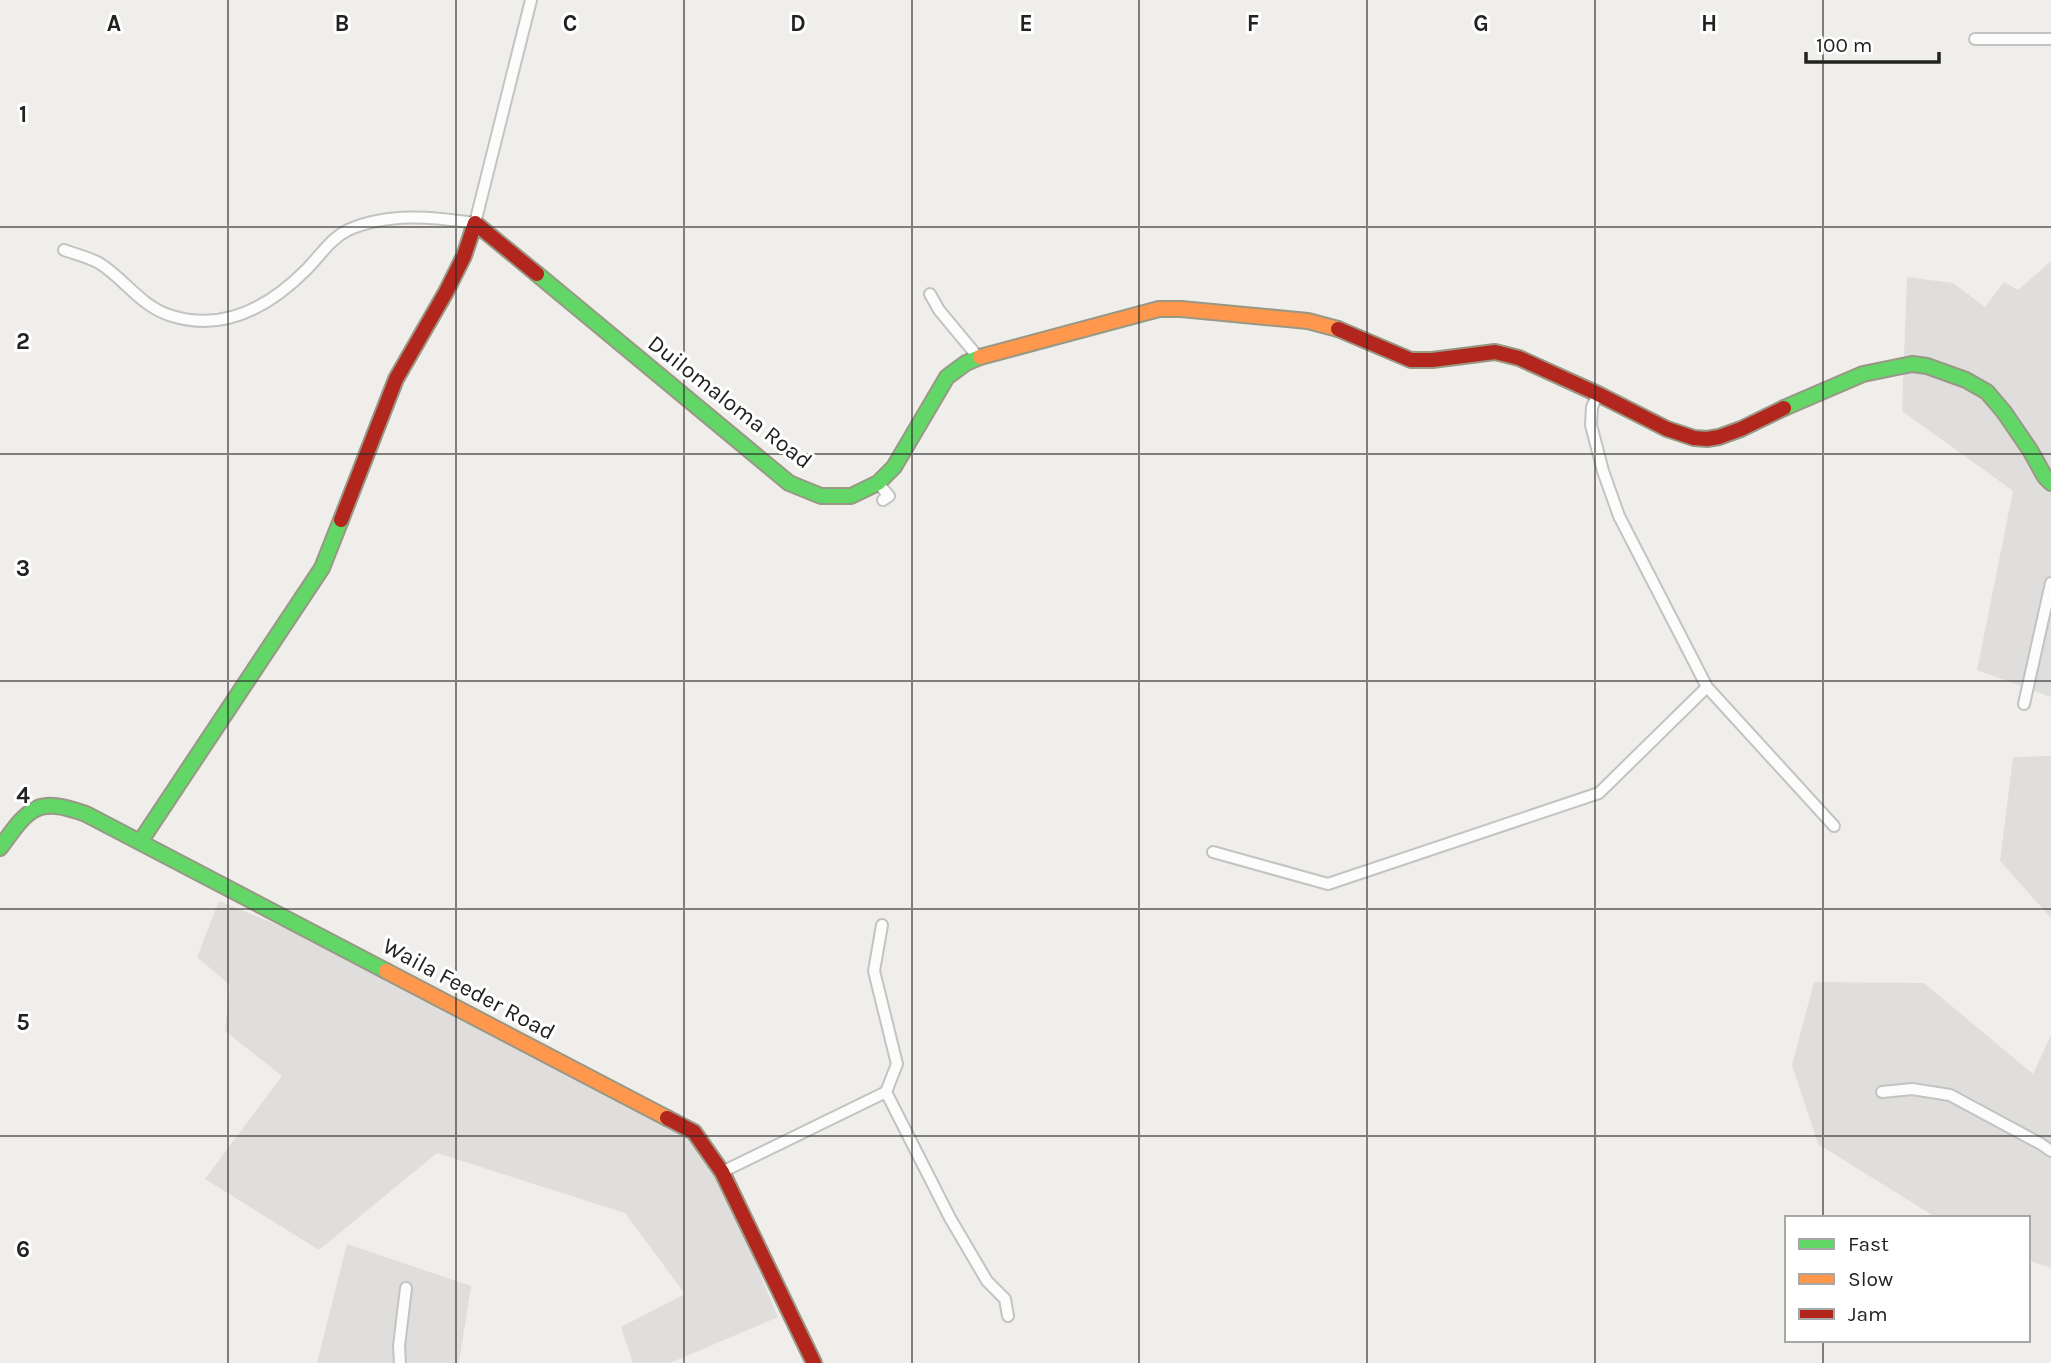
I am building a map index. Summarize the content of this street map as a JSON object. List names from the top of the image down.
{
  "streets": {
    "street": ["Duilomaloma Road", "Waila Feeder Road"]
  },
  "legend": ["Fast", "Slow", "Jam"],
  "scale_bar": "100 m",
  "grid": {
    "columns": [
      "A",
      "B",
      "C",
      "D",
      "E",
      "F",
      "G",
      "H"
    ],
    "rows": [
      "1",
      "2",
      "3",
      "4",
      "5",
      "6"
    ]
  }
}
